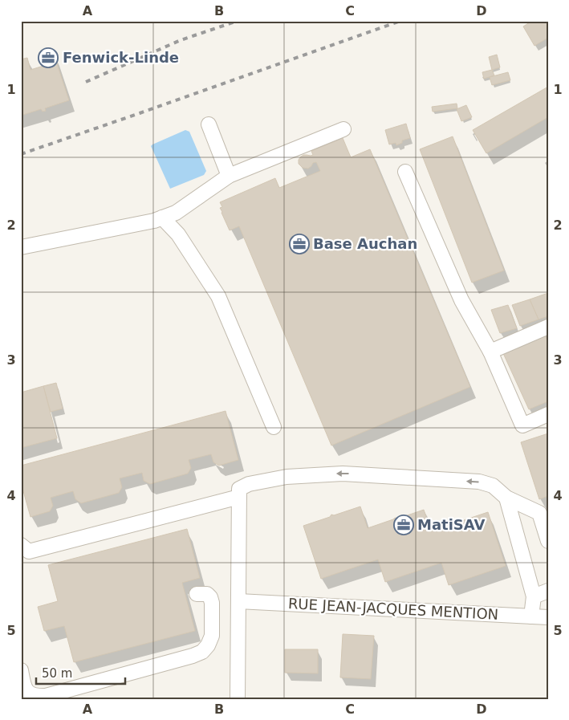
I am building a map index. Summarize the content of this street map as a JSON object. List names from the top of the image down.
{
  "streets": {
    "street": ["RUE JEAN-JACQUES MENTION"]
  },
  "places": {
    "office": ["Fenwick-Linde", "Base Auchan", "MatiSAV"]
  },
  "scale_bar": "50 m",
  "grid": {
    "columns": [
      "A",
      "B",
      "C",
      "D"
    ],
    "rows": [
      "1",
      "2",
      "3",
      "4",
      "5"
    ]
  }
}
